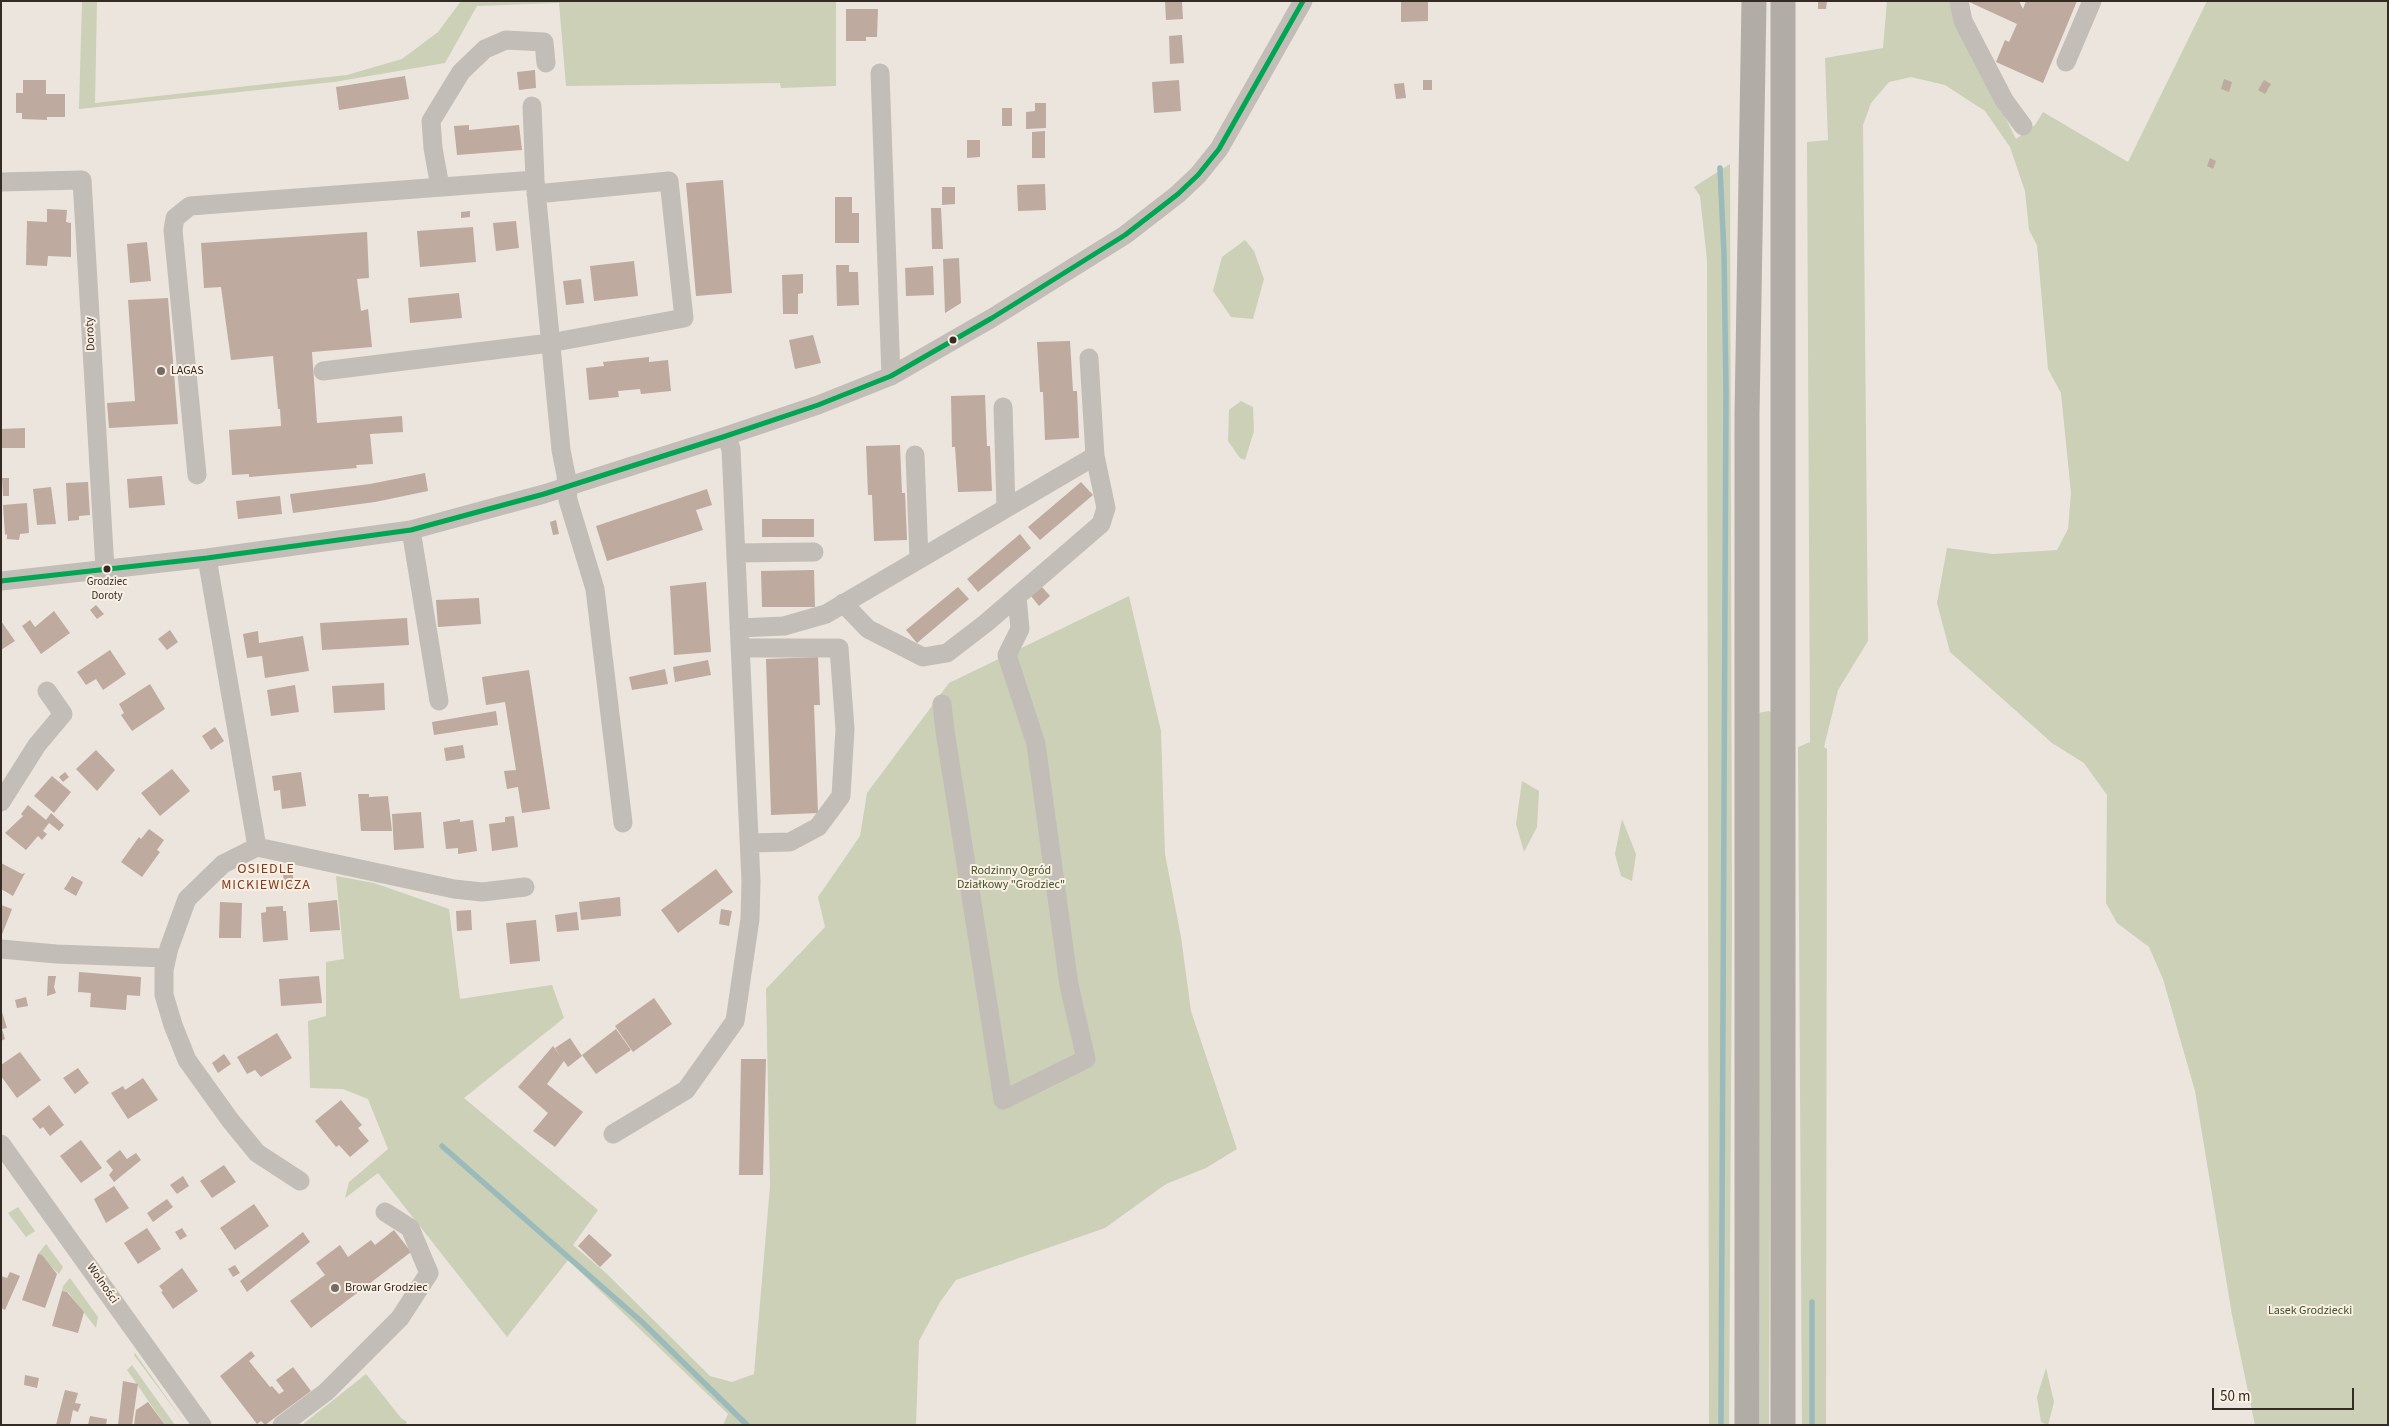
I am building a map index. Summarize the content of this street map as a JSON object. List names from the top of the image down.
{
  "streets": {
    "street": ["Doroty", "Wolności"]
  },
  "districts": ["OSIEDLE MICKIEWICZA"],
  "parks": ["Rodzinny Ogród Działkowy \"Grodziec\"", "Lasek Grodziecki"],
  "places": ["LAGAS", "Grodziec Doroty", "Browar Grodziec"],
  "scale_bar": "50 m"
}
